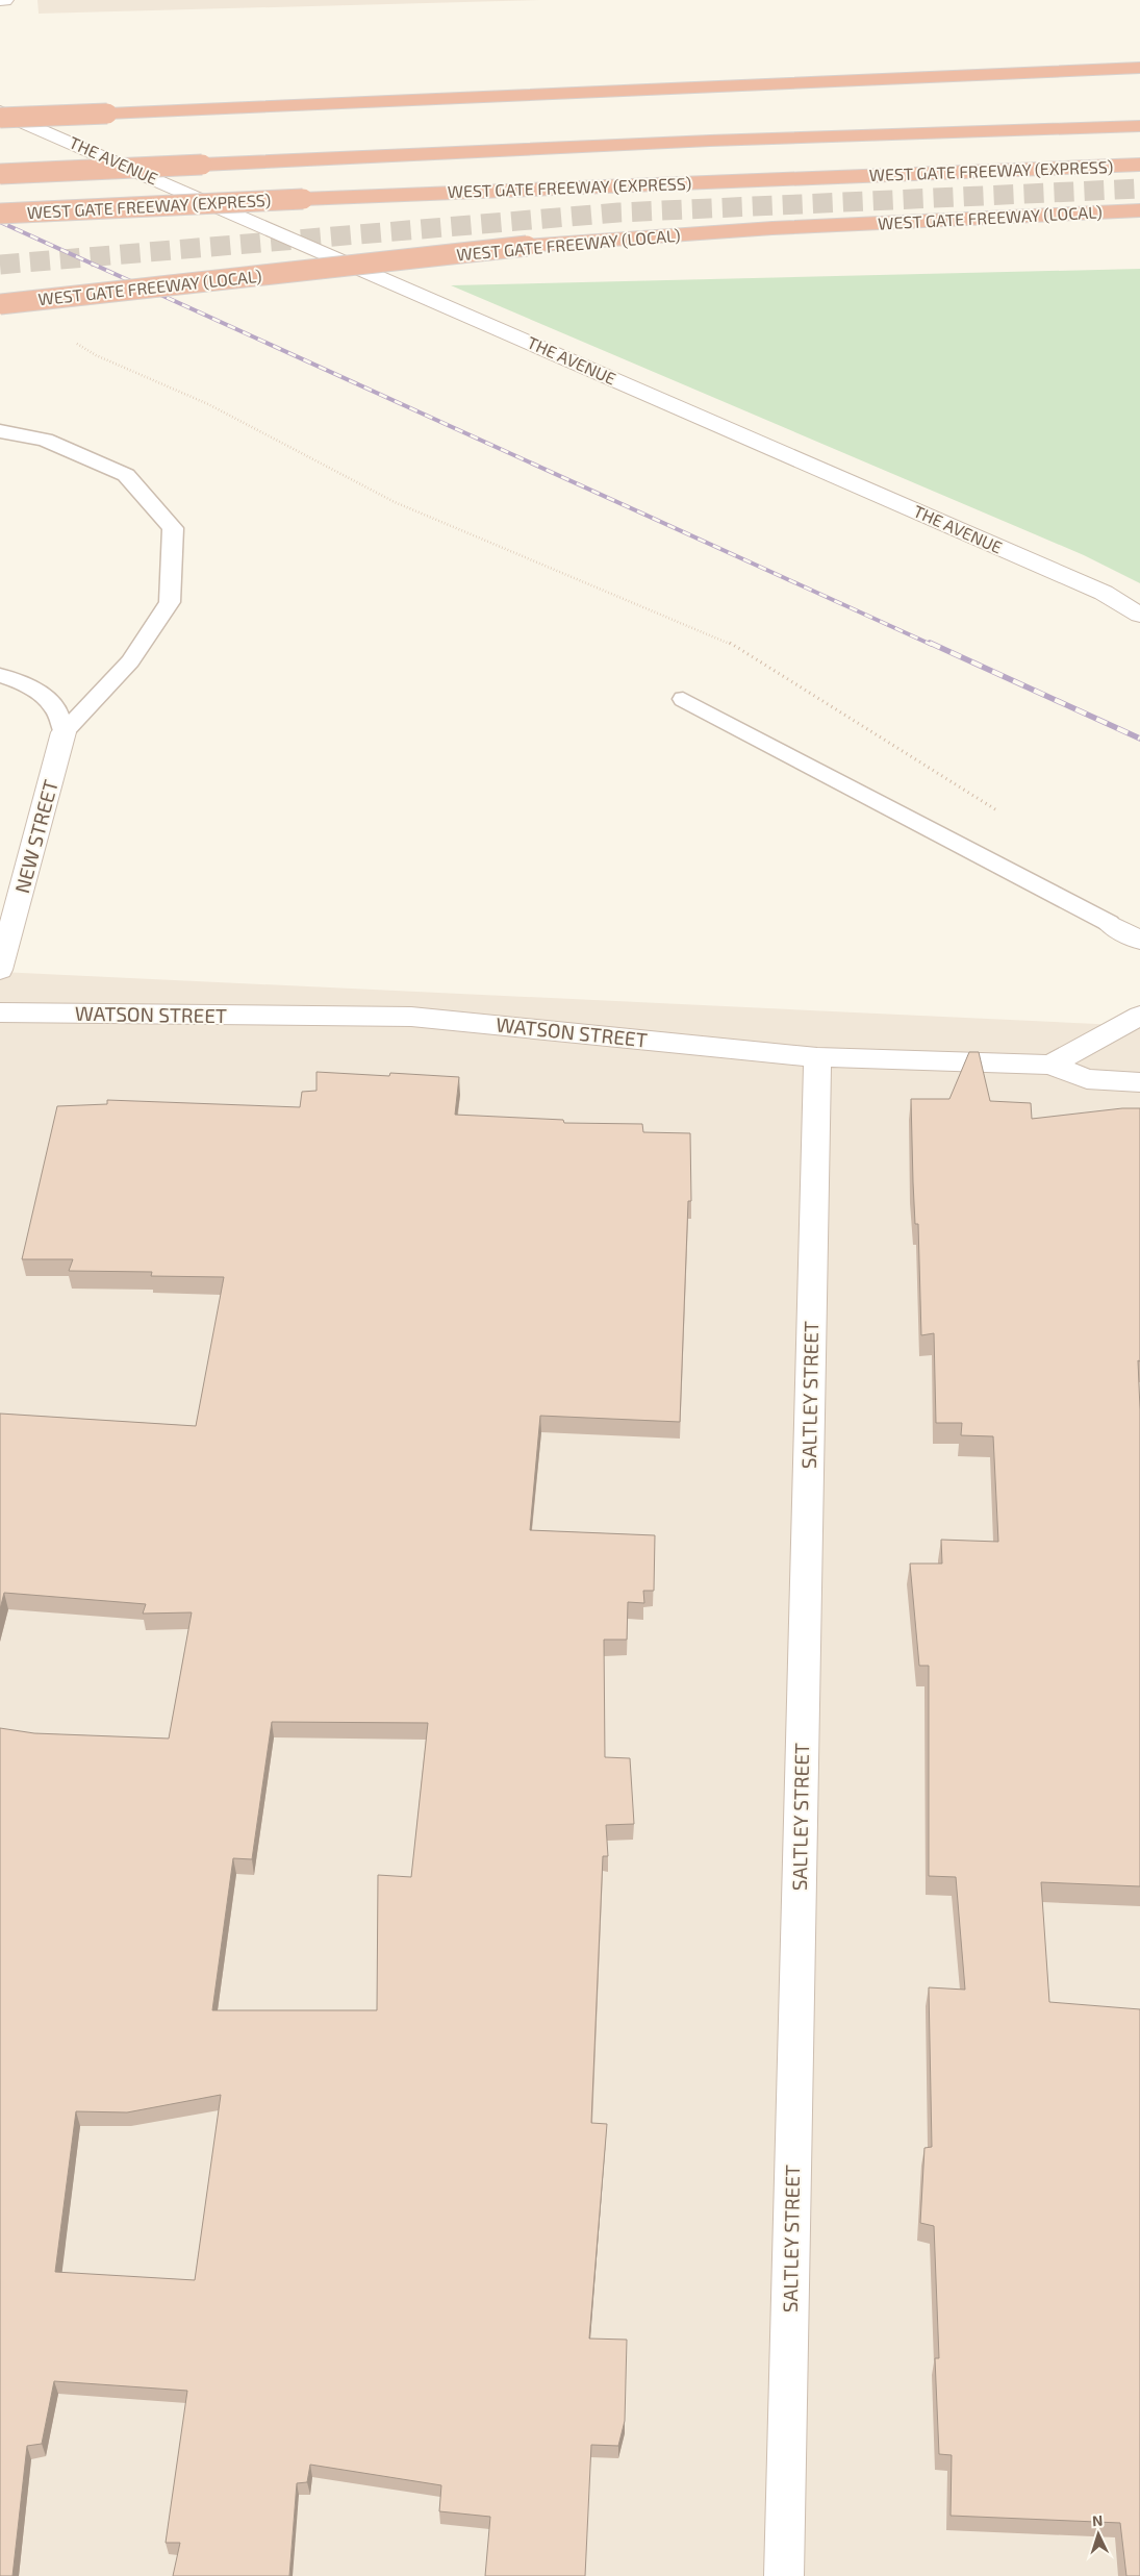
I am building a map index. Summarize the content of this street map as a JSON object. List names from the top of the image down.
{
  "streets": {
    "highway": ["WEST GATE FREEWAY (EXPRESS)", "WEST GATE FREEWAY (LOCAL)"],
    "street": [
      "THE AVENUE",
      "NEW STREET",
      "WATSON STREET",
      "SALTLEY STREET"
    ]
  },
  "crossings": [
    ["WATSON STREET", "SALTLEY STREET"]
  ],
  "north": "top"
}
